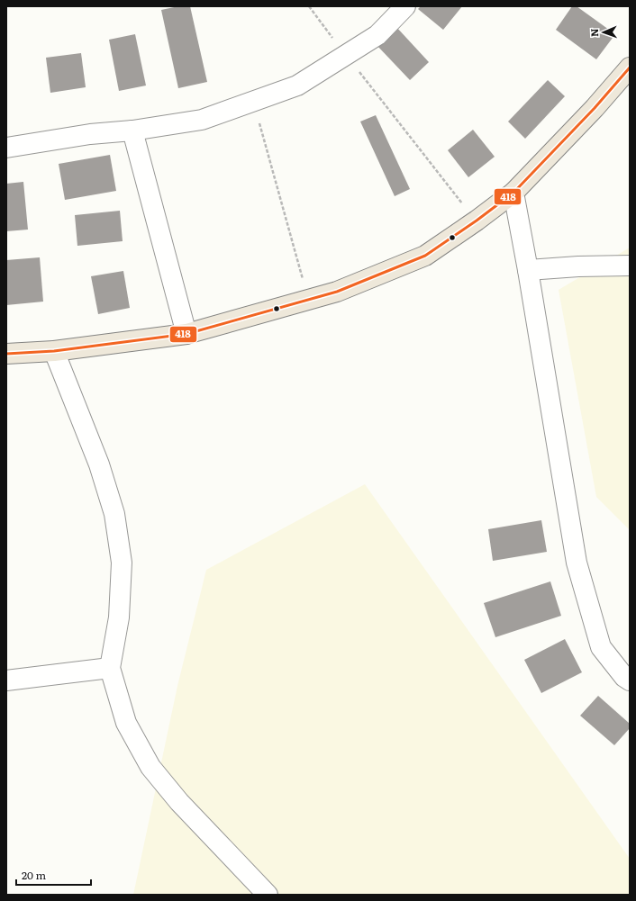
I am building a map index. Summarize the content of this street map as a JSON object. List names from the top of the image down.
{
  "lines": ["transit line 418"],
  "scale_bar": "20 m",
  "north": "left"
}
